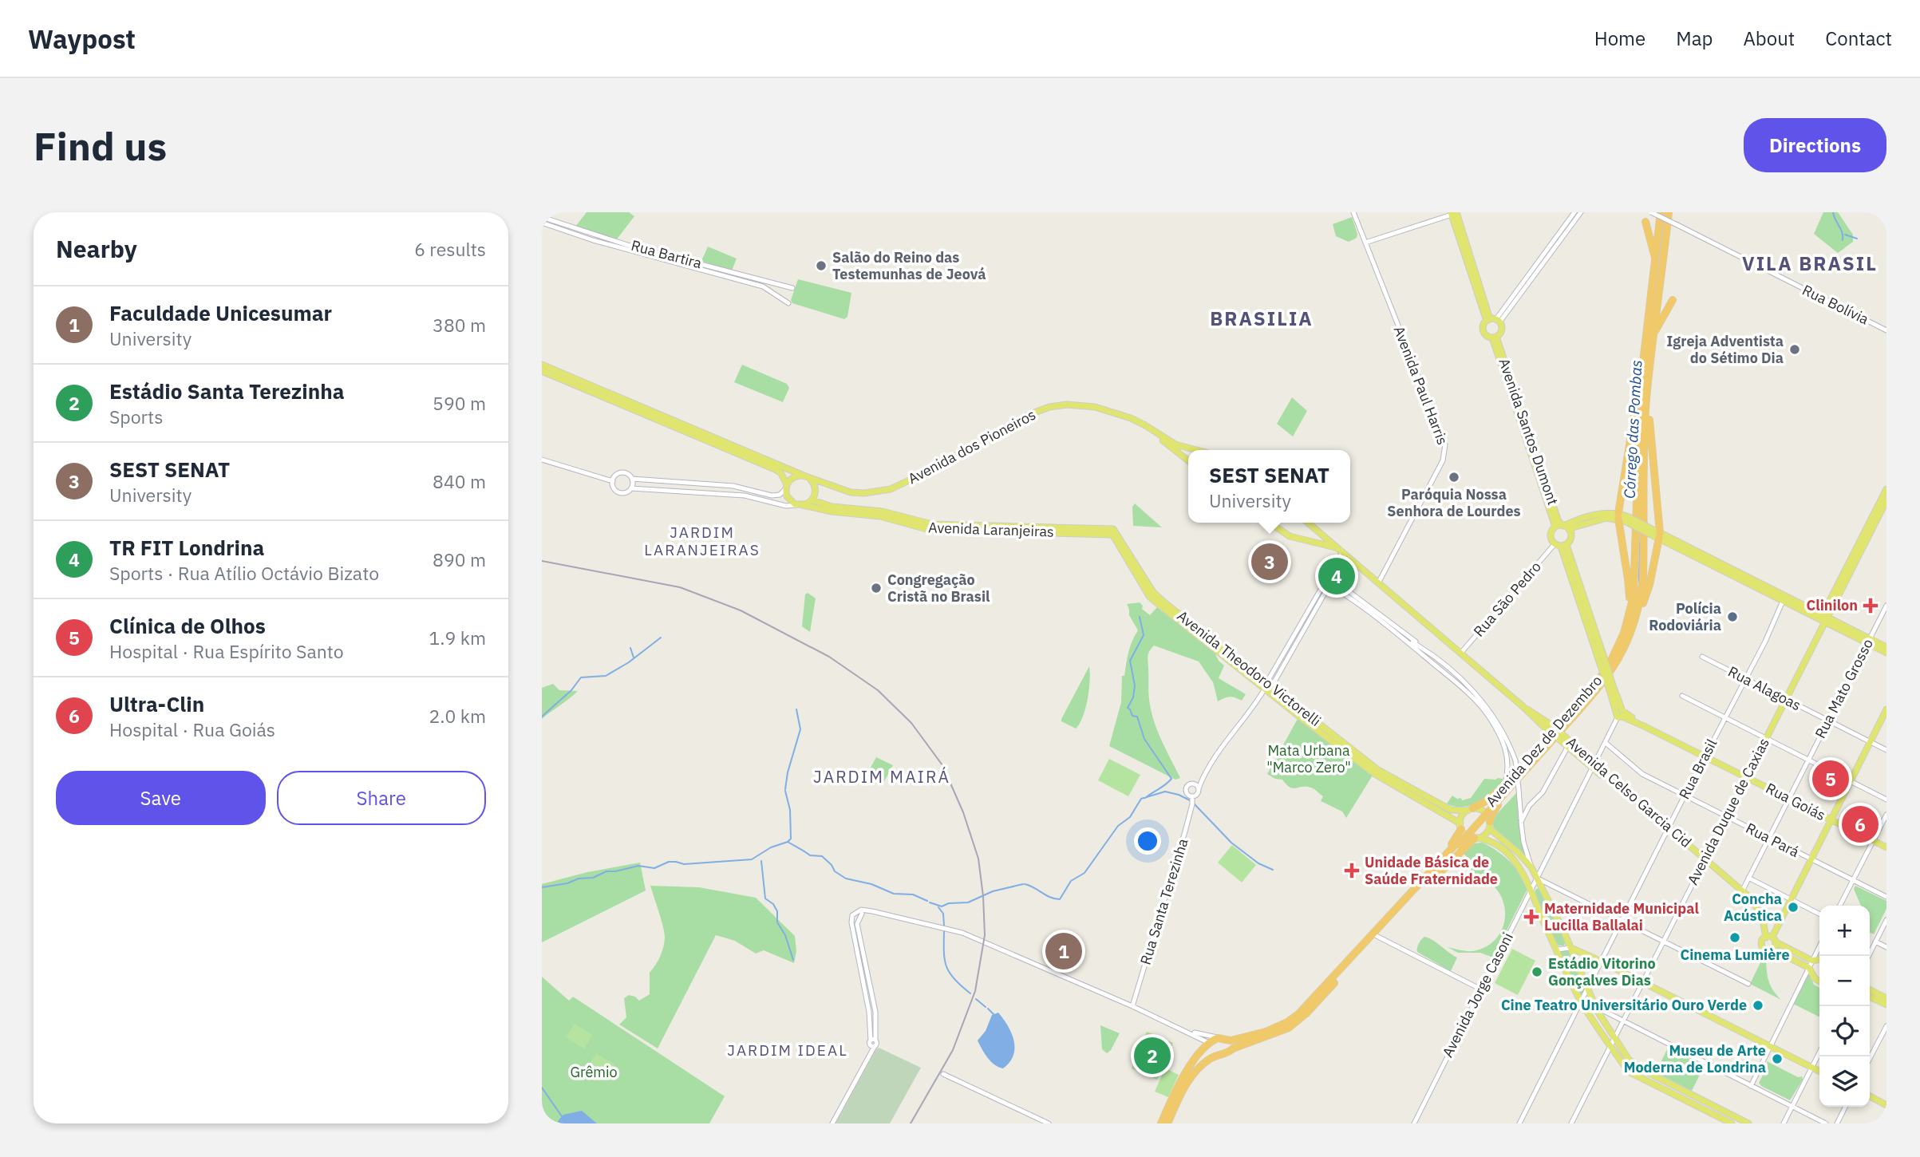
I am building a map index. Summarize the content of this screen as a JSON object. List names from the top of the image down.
{
  "streets": {
    "highway": ["Avenida Dez de Dezembro"],
    "main road": [
      "Avenida Santos Dumont",
      "Avenida dos Pioneiros",
      "Avenida Laranjeiras",
      "Avenida Theodoro Victorelli",
      "Avenida Celso Garcia Cid",
      "Rua Goiás",
      "Avenida Duque de Caxias"
    ],
    "street": [
      "Rua Bartira",
      "Rua Bolívia",
      "Avenida Paul Harris",
      "Rua São Pedro",
      "Rua Alagoas",
      "Rua Mato Grosso",
      "Rua Brasil",
      "Rua Pará",
      "Rua Santa Terezinha",
      "Avenida Jorge Casoni"
    ]
  },
  "crossings": [
    ["Avenida Paul Harris", "Avenida Celso Garcia Cid"],
    ["Avenida dos Pioneiros", "Avenida Laranjeiras"],
    ["Avenida Laranjeiras", "Avenida Theodoro Victorelli"],
    ["Rua São Pedro", "Avenida Celso Garcia Cid"],
    ["Rua Alagoas", "Rua Mato Grosso"],
    ["Rua Alagoas", "Rua Brasil"],
    ["Rua Alagoas", "Avenida Duque de Caxias"],
    ["Rua Mato Grosso", "Avenida Celso Garcia Cid"],
    ["Rua Mato Grosso", "Rua Goiás"],
    ["Rua Mato Grosso", "Rua Pará"],
    ["Rua Brasil", "Avenida Celso Garcia Cid"],
    ["Rua Brasil", "Rua Goiás"],
    ["Rua Brasil", "Rua Pará"],
    ["Avenida Celso Garcia Cid", "Avenida Duque de Caxias"],
    ["Avenida Celso Garcia Cid", "Avenida Jorge Casoni"],
    ["Rua Goiás", "Avenida Duque de Caxias"],
    ["Rua Goiás", "Avenida Jorge Casoni"],
    ["Avenida Duque de Caxias", "Rua Pará"],
    ["Rua Pará", "Avenida Jorge Casoni"]
  ],
  "districts": [
    "VILA BRASIL",
    "BRASILIA",
    "JARDIM LARANJEIRAS",
    "JARDIM MAIRÁ",
    "JARDIM IDEAL"
  ],
  "water": ["Córrego das Pombas"],
  "parks": ["Mata Urbana \"Marco Zero\"", "Grêmio"],
  "places": {
    "other": [
      "Salão do Reino das Testemunhas de Jeová",
      "Igreja Adventista do Sétimo Dia",
      "Paróquia Nossa Senhora de Lourdes",
      "Congregação Cristã no Brasil",
      "Polícia Rodoviária",
      "Concha Acústica",
      "Cinema Lumière",
      "Estádio Vitorino Gonçalves Dias",
      "Cine Teatro Universitário Ouro Verde",
      "Museu de Arte Moderna de Londrina"
    ],
    "health": ["Clinilon", "Unidade Básica de Saúde Fraternidade", "Maternidade Municipal Lucilla Ballalai"]
  },
  "page": {
    "header": "Waypost",
    "nav": [
      "Home",
      "Map",
      "About",
      "Contact"
    ],
    "buttons": [
      "Directions",
      ["Save", "Share"]
    ],
    "title": "Find us",
    "heading": ["Nearby", "6 results"],
    "list": [
      {
        "mark": "1",
        "name": "Faculdade Unicesumar",
        "note": "University",
        "value": "380 m"
      },
      {
        "mark": "2",
        "name": "Estádio Santa Terezinha",
        "note": "Sports",
        "value": "590 m"
      },
      {
        "mark": "3",
        "name": "SEST SENAT",
        "note": "University",
        "value": "840 m"
      },
      {
        "mark": "4",
        "name": "TR FIT Londrina",
        "note": "Sports · Rua Atílio Octávio Bizato",
        "value": "890 m"
      },
      {
        "mark": "5",
        "name": "Clínica de Olhos",
        "note": "Hospital · Rua Espírito Santo",
        "value": "1.9 km"
      },
      {
        "mark": "6",
        "name": "Ultra-Clin",
        "note": "Hospital · Rua Goiás",
        "value": "2.0 km"
      }
    ],
    "popup": ["SEST SENAT", "University"],
    "pins": [
      "3",
      "4",
      "5",
      "6",
      "1",
      "2"
    ],
    "map_buttons": ["+", "−"]
  }
}
